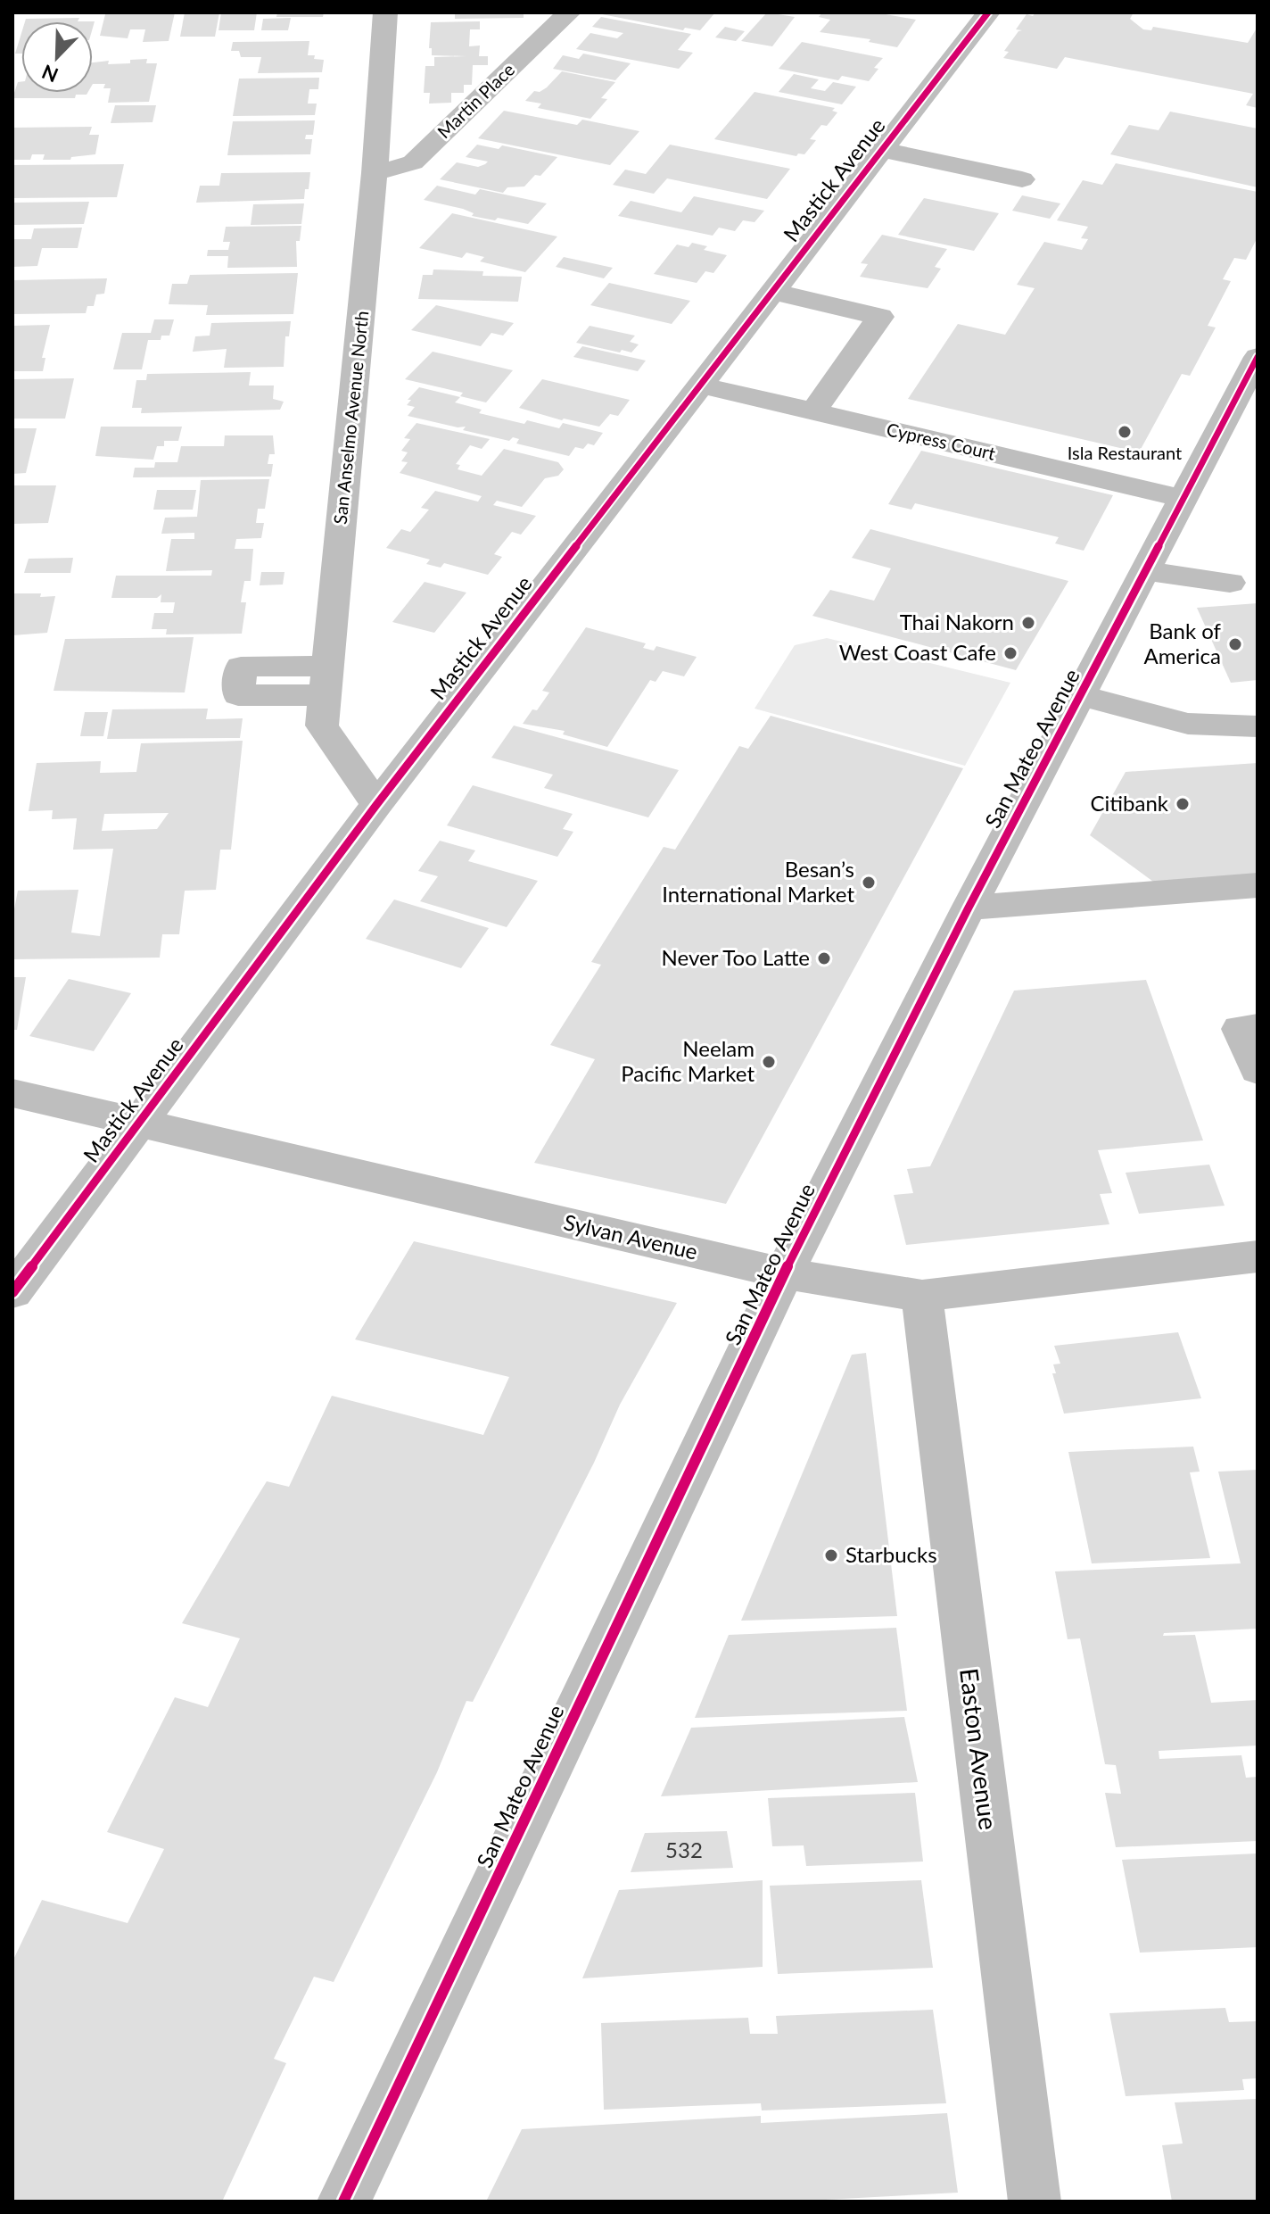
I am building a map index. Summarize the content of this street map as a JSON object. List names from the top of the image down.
{
  "streets": {
    "street": [
      "Martin Place",
      "Mastick Avenue",
      "San Anselmo Avenue North",
      "Cypress Court",
      "San Mateo Avenue",
      "Sylvan Avenue",
      "Easton Avenue"
    ]
  },
  "crossings": [
    ["Martin Place", "San Anselmo Avenue North"],
    ["Mastick Avenue", "San Anselmo Avenue North"],
    ["Mastick Avenue", "Cypress Court"],
    ["Mastick Avenue", "Sylvan Avenue"],
    ["Cypress Court", "San Mateo Avenue"],
    ["San Mateo Avenue", "Sylvan Avenue"],
    ["Sylvan Avenue", "Easton Avenue"]
  ],
  "places": [
    "Isla Restaurant",
    "Thai Nakorn",
    "Bank of America",
    "West Coast Cafe",
    "Citibank",
    "Besan’s International Market",
    "Never Too Latte",
    "Neelam Pacific Market",
    "Starbucks"
  ],
  "house_numbers": ["532"],
  "north": "bottom left"
}
